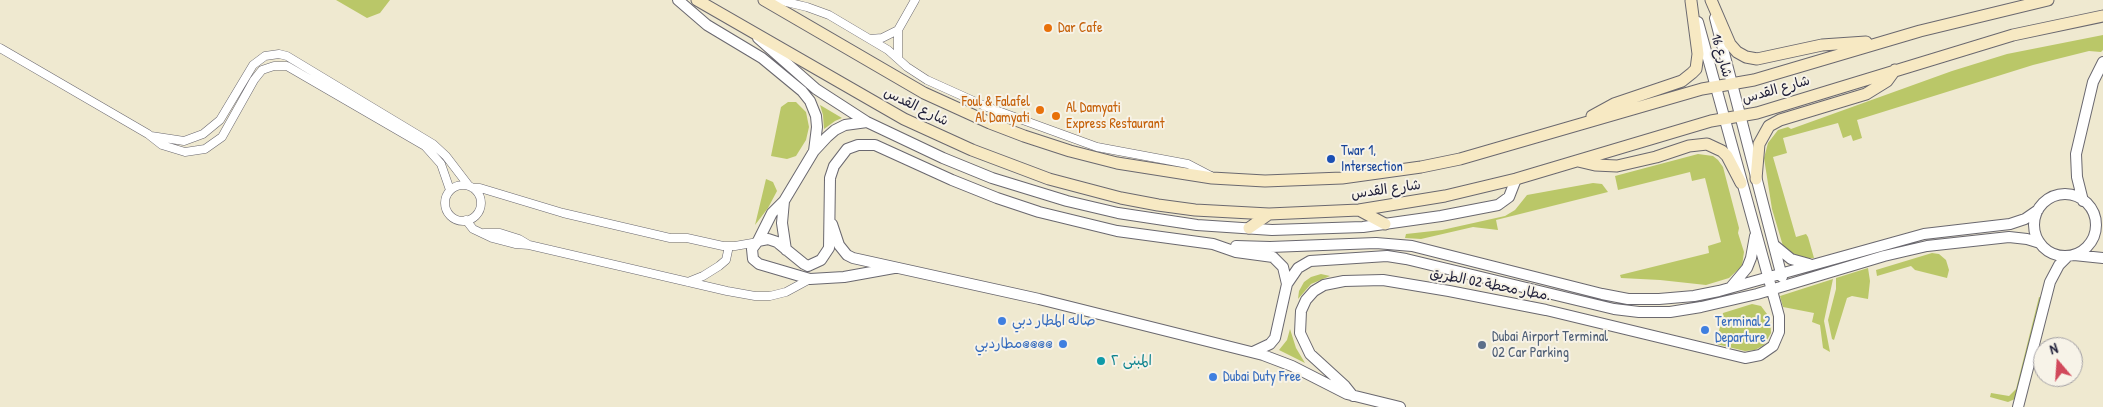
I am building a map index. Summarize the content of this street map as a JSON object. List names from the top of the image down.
{
  "streets": {
    "main road": ["شارع القدس"],
    "street": ["شارع 16", "مطار محطة 02 الطريق."]
  },
  "crossings": [
    ["شارع 16", "شارع القدس"],
    ["شارع 16", "مطار محطة 02 الطريق."],
    ["شارع القدس", "مطار محطة 02 الطريق."]
  ],
  "places": [
    "Dar Cafe",
    "Foul & Falafel Al Damyati",
    "Al Damyati Express Restaurant",
    "Twar 1, Intersection",
    "صاله المطار دبي",
    "Terminal 2 Departure",
    "مطاردبي@@@@",
    "Dubai Airport Terminal 02 Car Parking",
    "المبنى ٢",
    "Dubai Duty Free"
  ],
  "north": "top"
}
